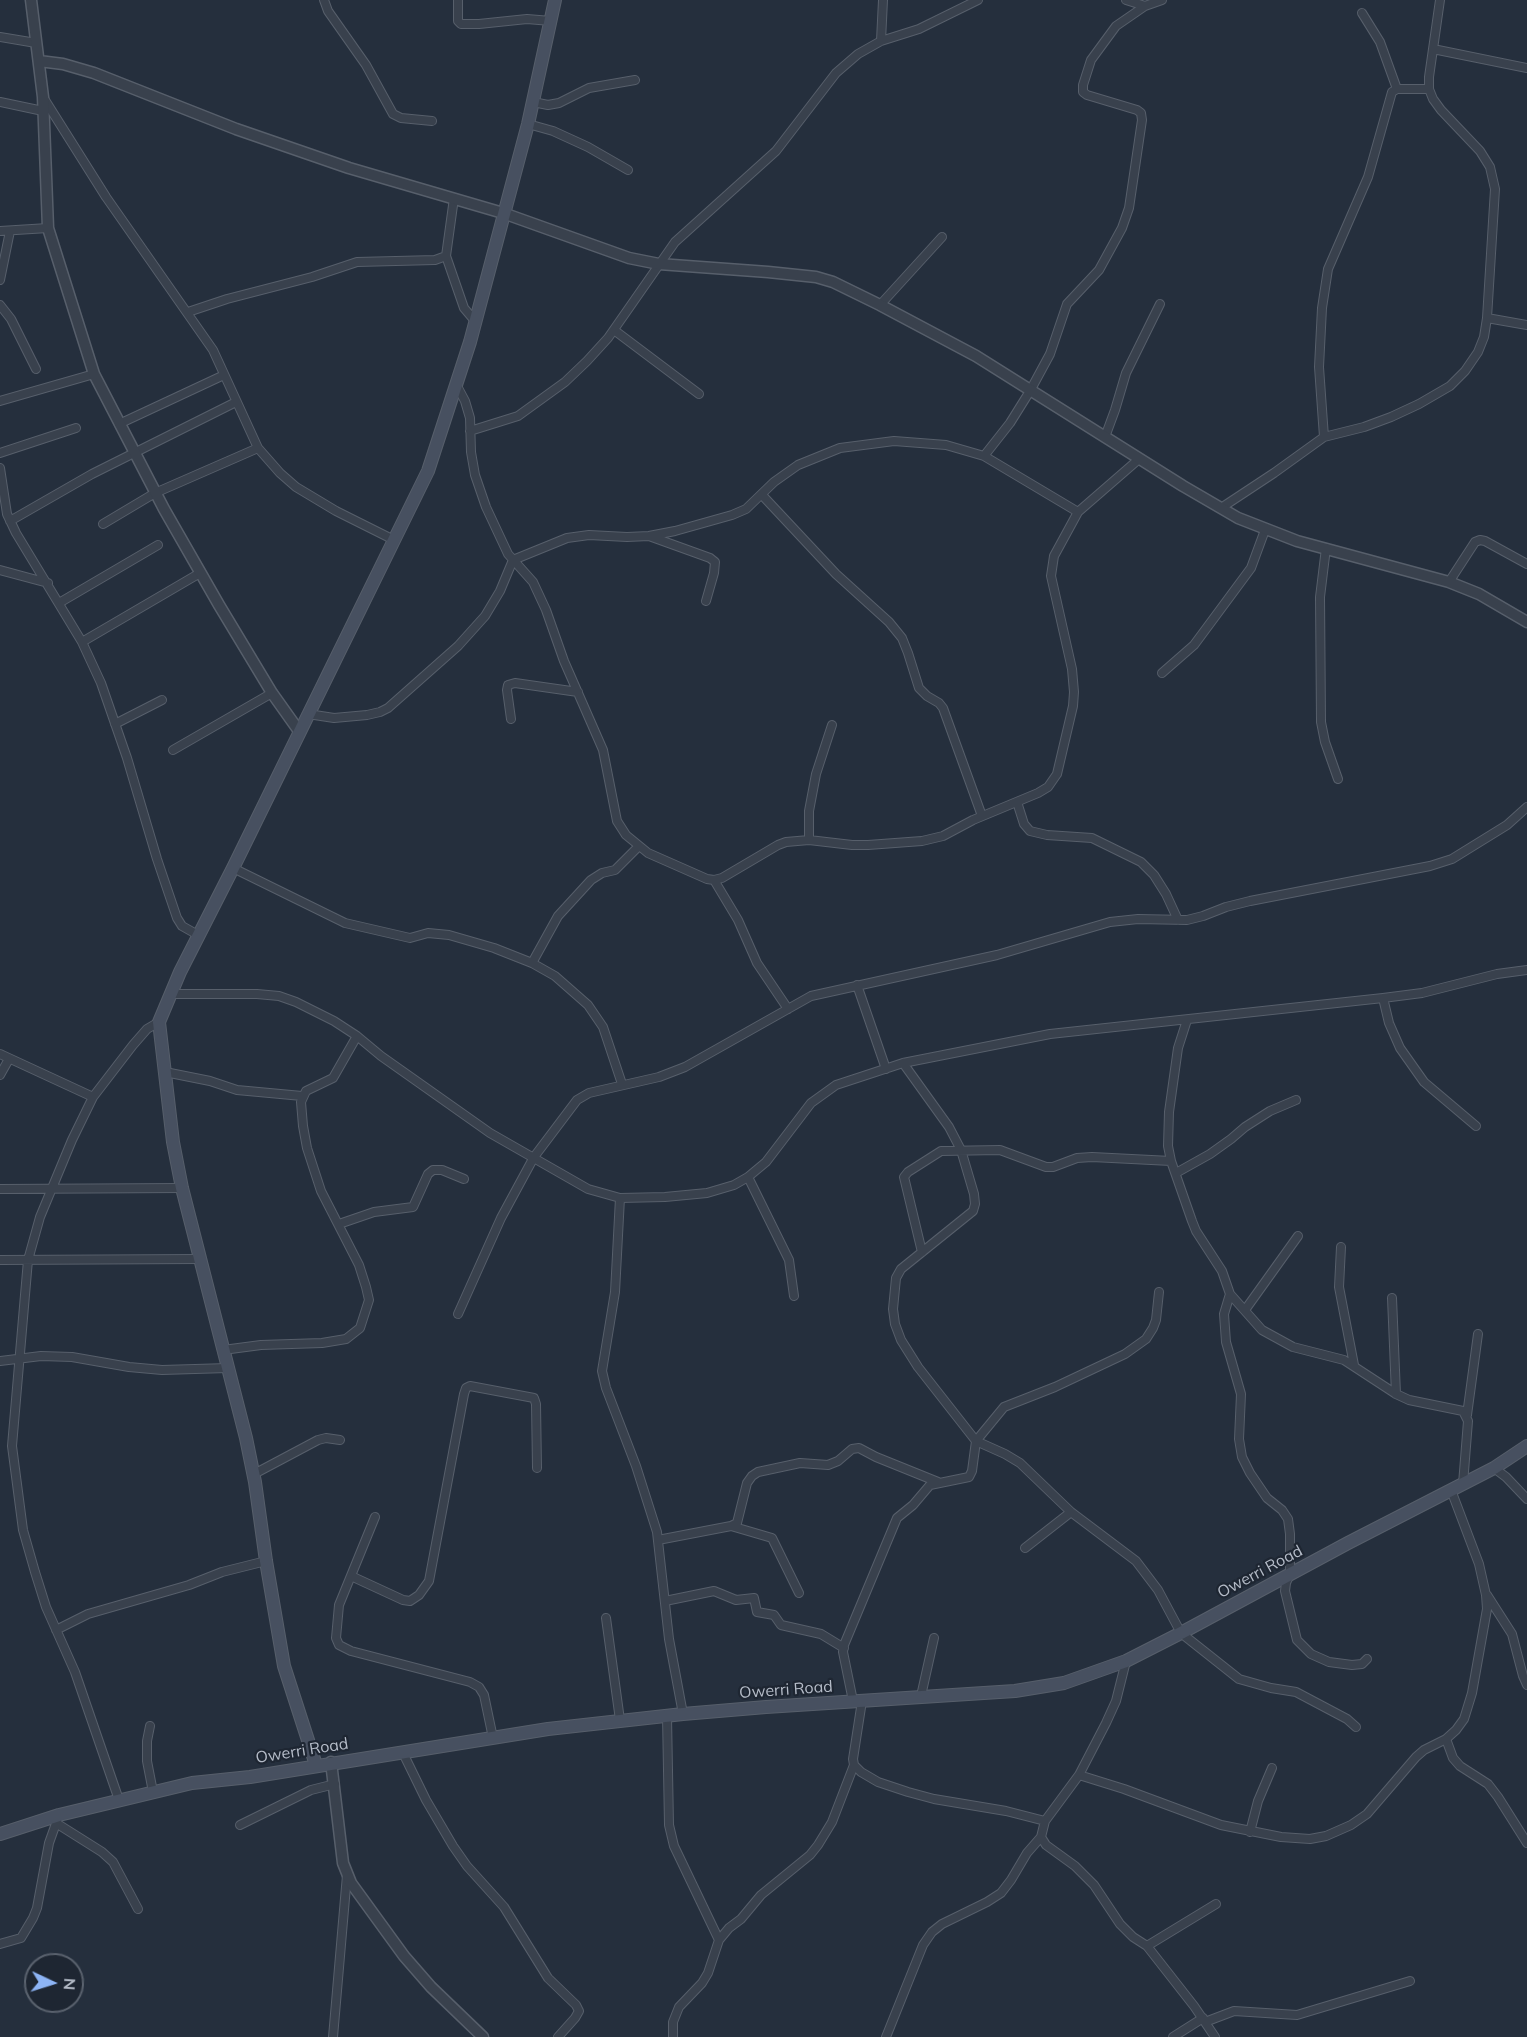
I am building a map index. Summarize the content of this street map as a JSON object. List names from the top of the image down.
{
  "streets": {
    "main road": ["Owerri Road"]
  },
  "north": "right"
}
